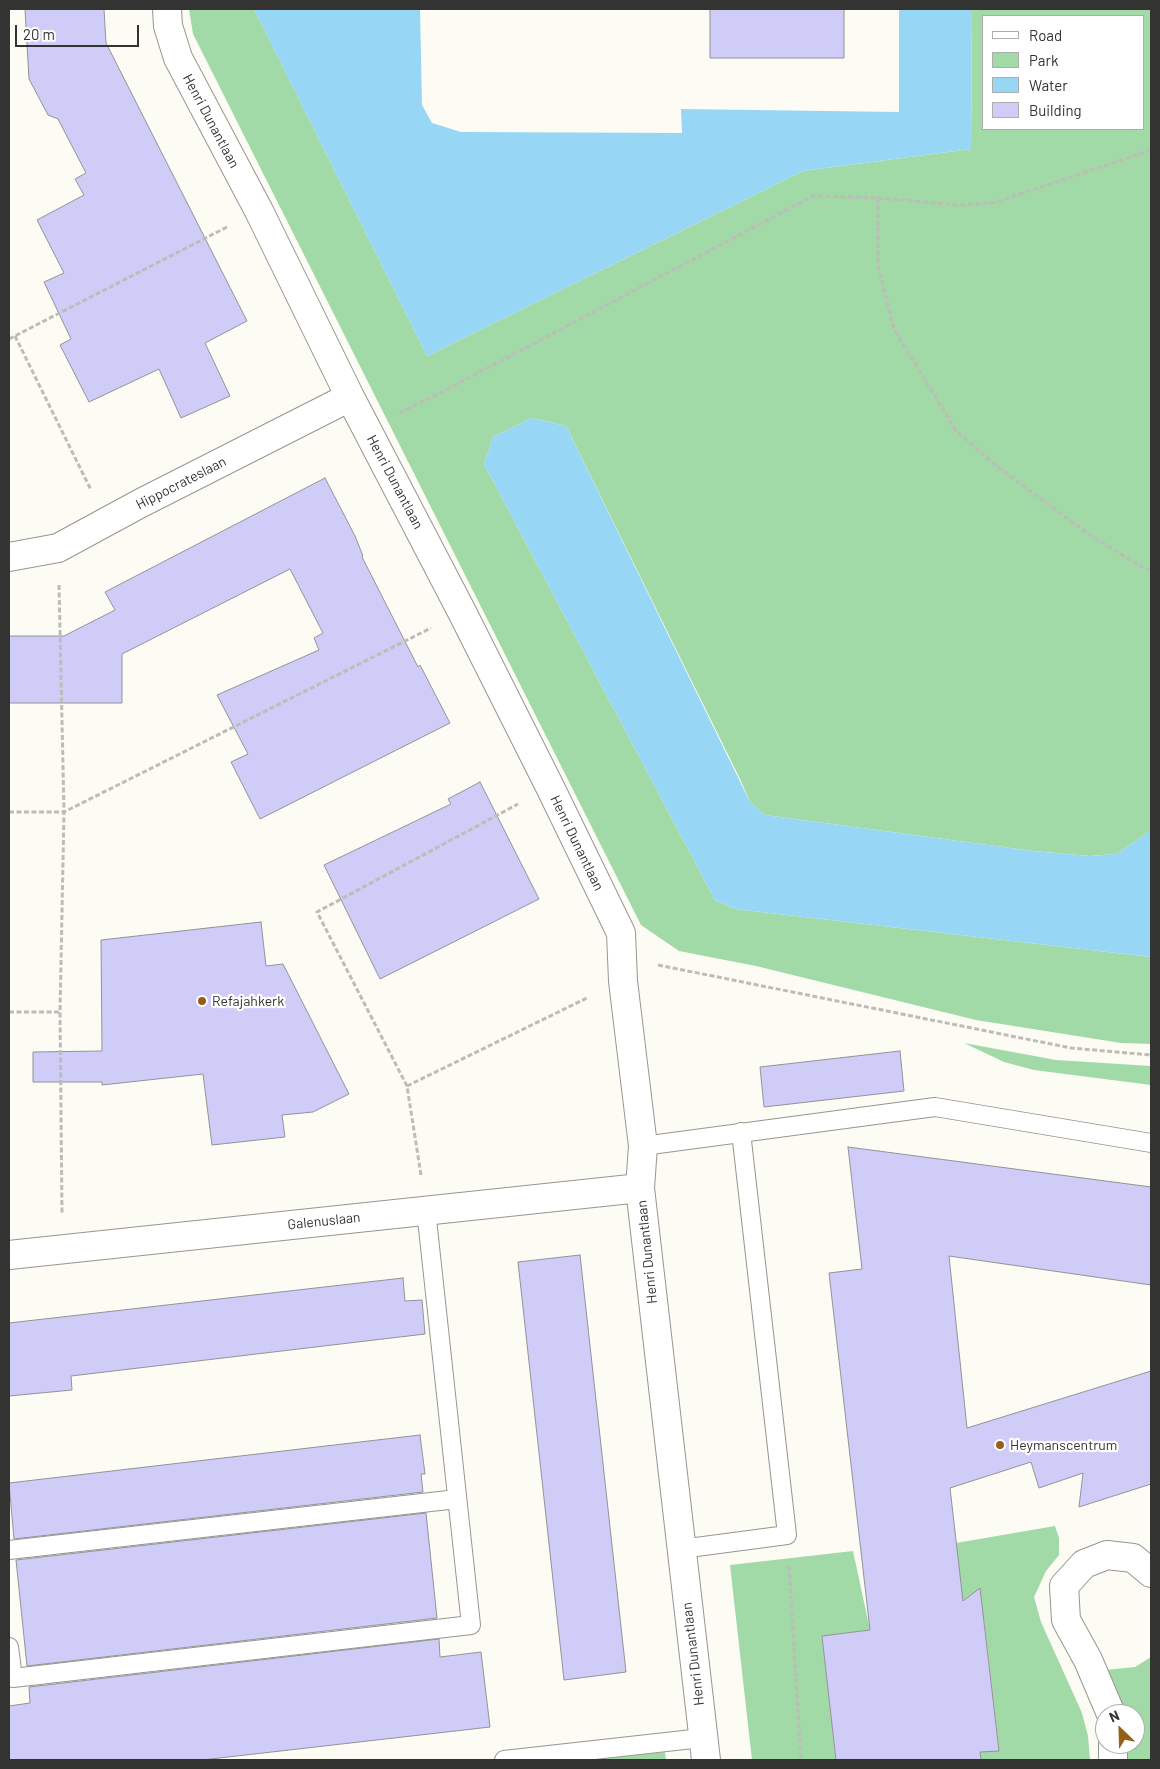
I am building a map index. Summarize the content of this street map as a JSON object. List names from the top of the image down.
{
  "streets": {
    "street": ["Henri Dunantlaan", "Hippocrateslaan", "Galenuslaan"]
  },
  "crossings": [
    ["Henri Dunantlaan", "Hippocrateslaan"],
    ["Henri Dunantlaan", "Galenuslaan"]
  ],
  "places": ["Refajahkerk", "Heymanscentrum"],
  "legend": [
    "Road",
    "Park",
    "Water",
    "Building"
  ],
  "scale_bar": "20 m",
  "north": "top left"
}
